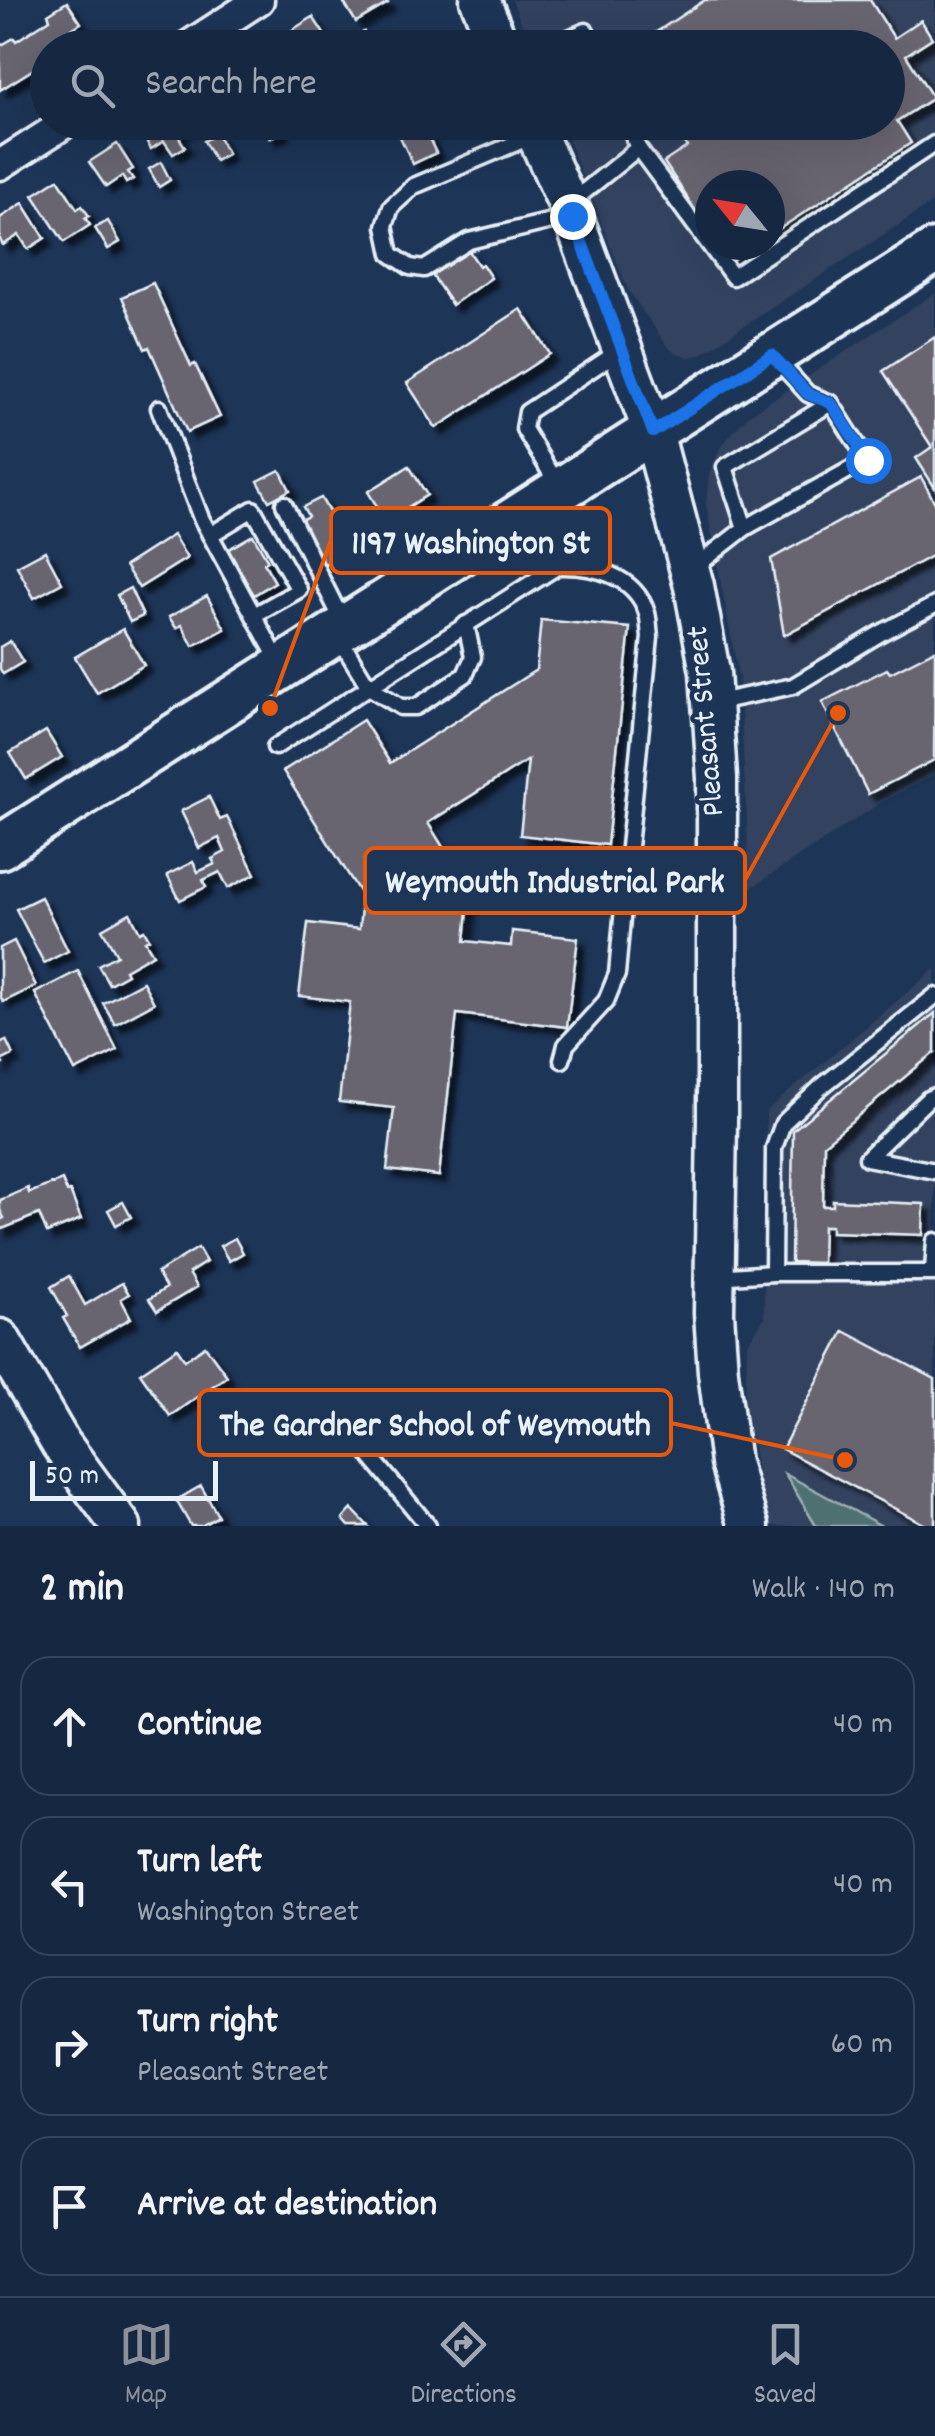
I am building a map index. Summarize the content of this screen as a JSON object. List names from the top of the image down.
{
  "streets": {
    "main road": ["Pleasant Street"]
  },
  "places": ["1197 Washington St", "Weymouth Industrial Park", "The Gardner School of Weymouth"],
  "scale_bar": "50 m",
  "north": "top left",
  "page": {
    "search": "Search here",
    "scale": "50 m",
    "heading": ["2 min", "Walk · 140 m"],
    "list": [
      ["Continue", "40 m"],
      ["Turn left", "Washington Street", "40 m"],
      ["Turn right", "Pleasant Street", "60 m"],
      "Arrive at destination"
    ],
    "nav": ["Map", "Directions", "Saved"]
  }
}
